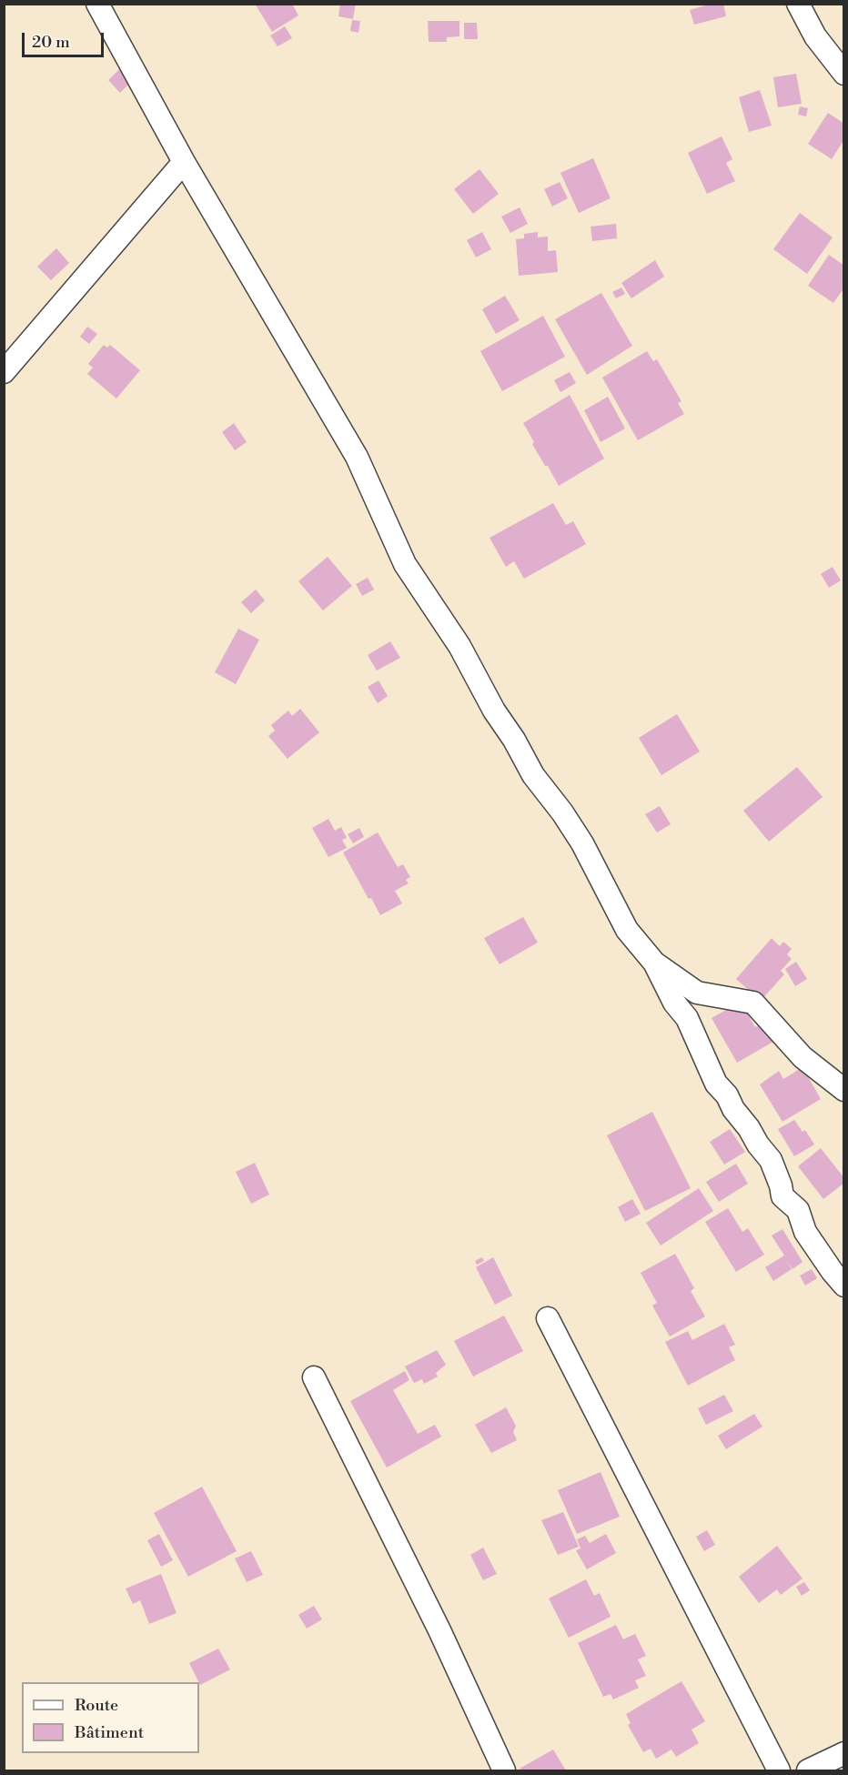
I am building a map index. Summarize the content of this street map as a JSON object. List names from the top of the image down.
{
  "legend": ["Route", "Bâtiment"],
  "scale_bar": "20 m"
}
